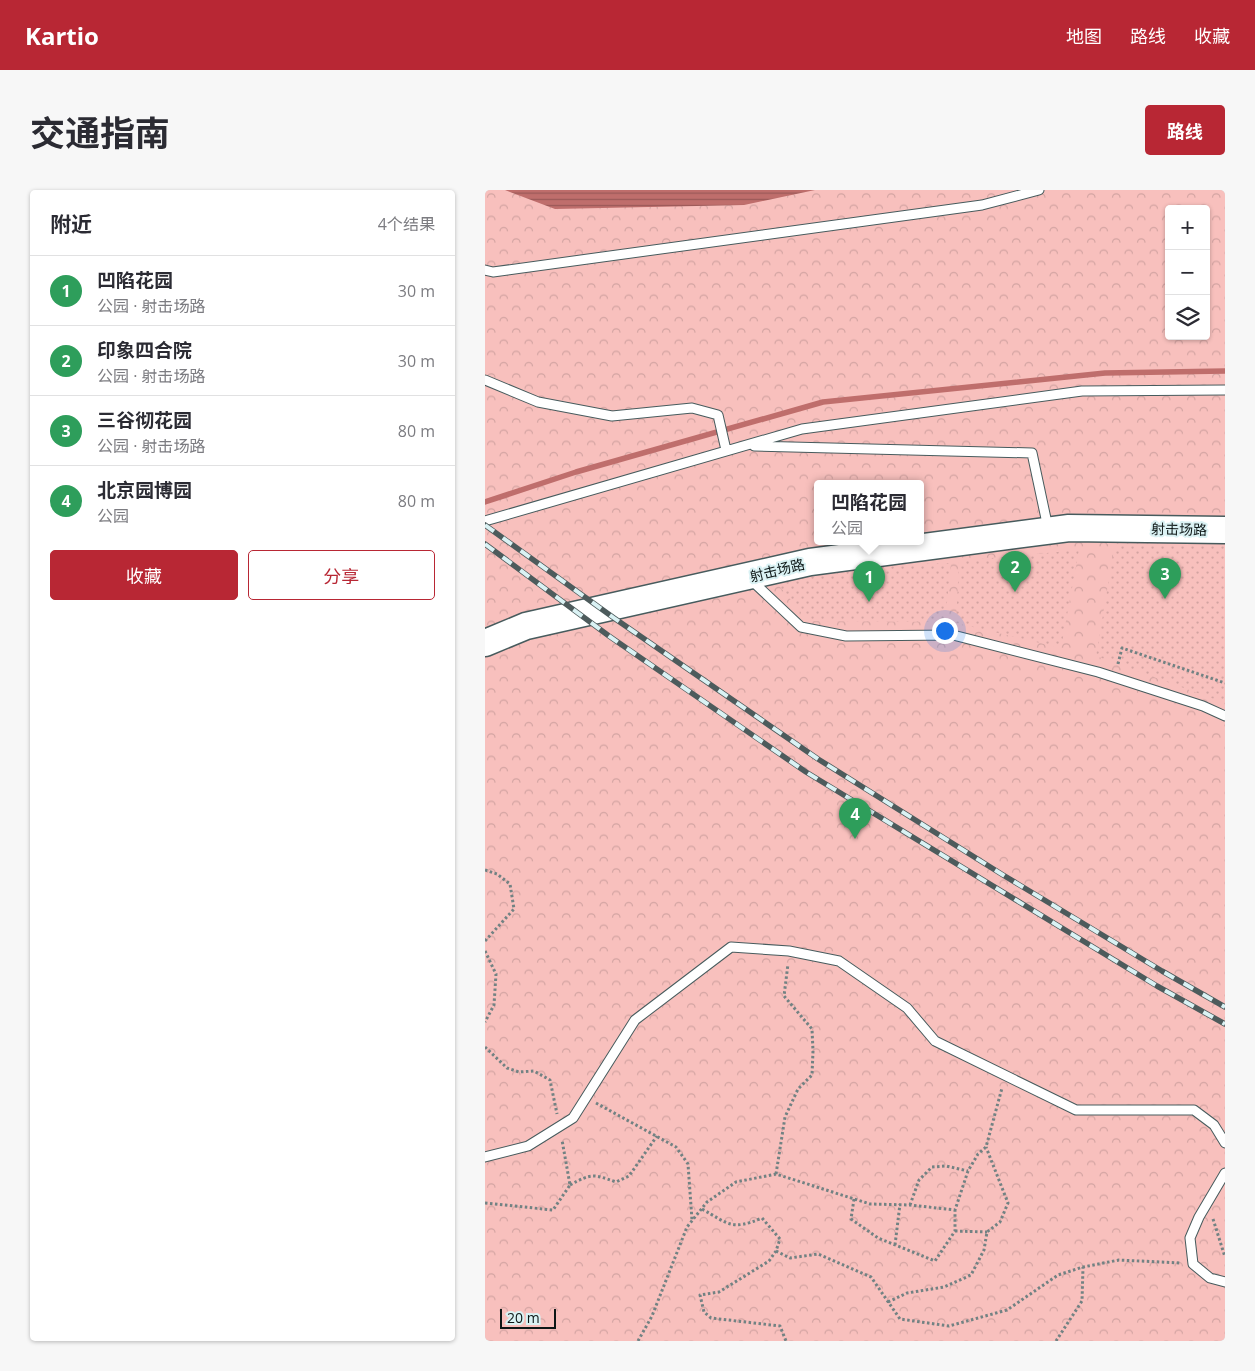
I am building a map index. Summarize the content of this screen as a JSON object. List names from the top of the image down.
{
  "streets": {
    "street": ["射击场路"]
  },
  "scale_bar": "20 m",
  "page": {
    "header": "Kartio",
    "nav": ["地图", "路线", "收藏"],
    "title": "交通指南",
    "buttons": [
      "路线",
      ["收藏", "分享"]
    ],
    "heading": ["附近", "4个结果"],
    "map_buttons": ["+", "−"],
    "list": [
      {
        "mark": "1",
        "name": "凹陷花园",
        "note": "公园 · 射击场路",
        "value": "30 m"
      },
      {
        "mark": "2",
        "name": "印象四合院",
        "note": "公园 · 射击场路",
        "value": "30 m"
      },
      {
        "mark": "3",
        "name": "三谷彻花园",
        "note": "公园 · 射击场路",
        "value": "80 m"
      },
      {
        "mark": "4",
        "name": "北京园博园",
        "note": "公园",
        "value": "80 m"
      }
    ],
    "popup": ["凹陷花园", "公园"],
    "pins": [
      "2",
      "3",
      "1",
      "4"
    ],
    "scale": "20 m"
  }
}
